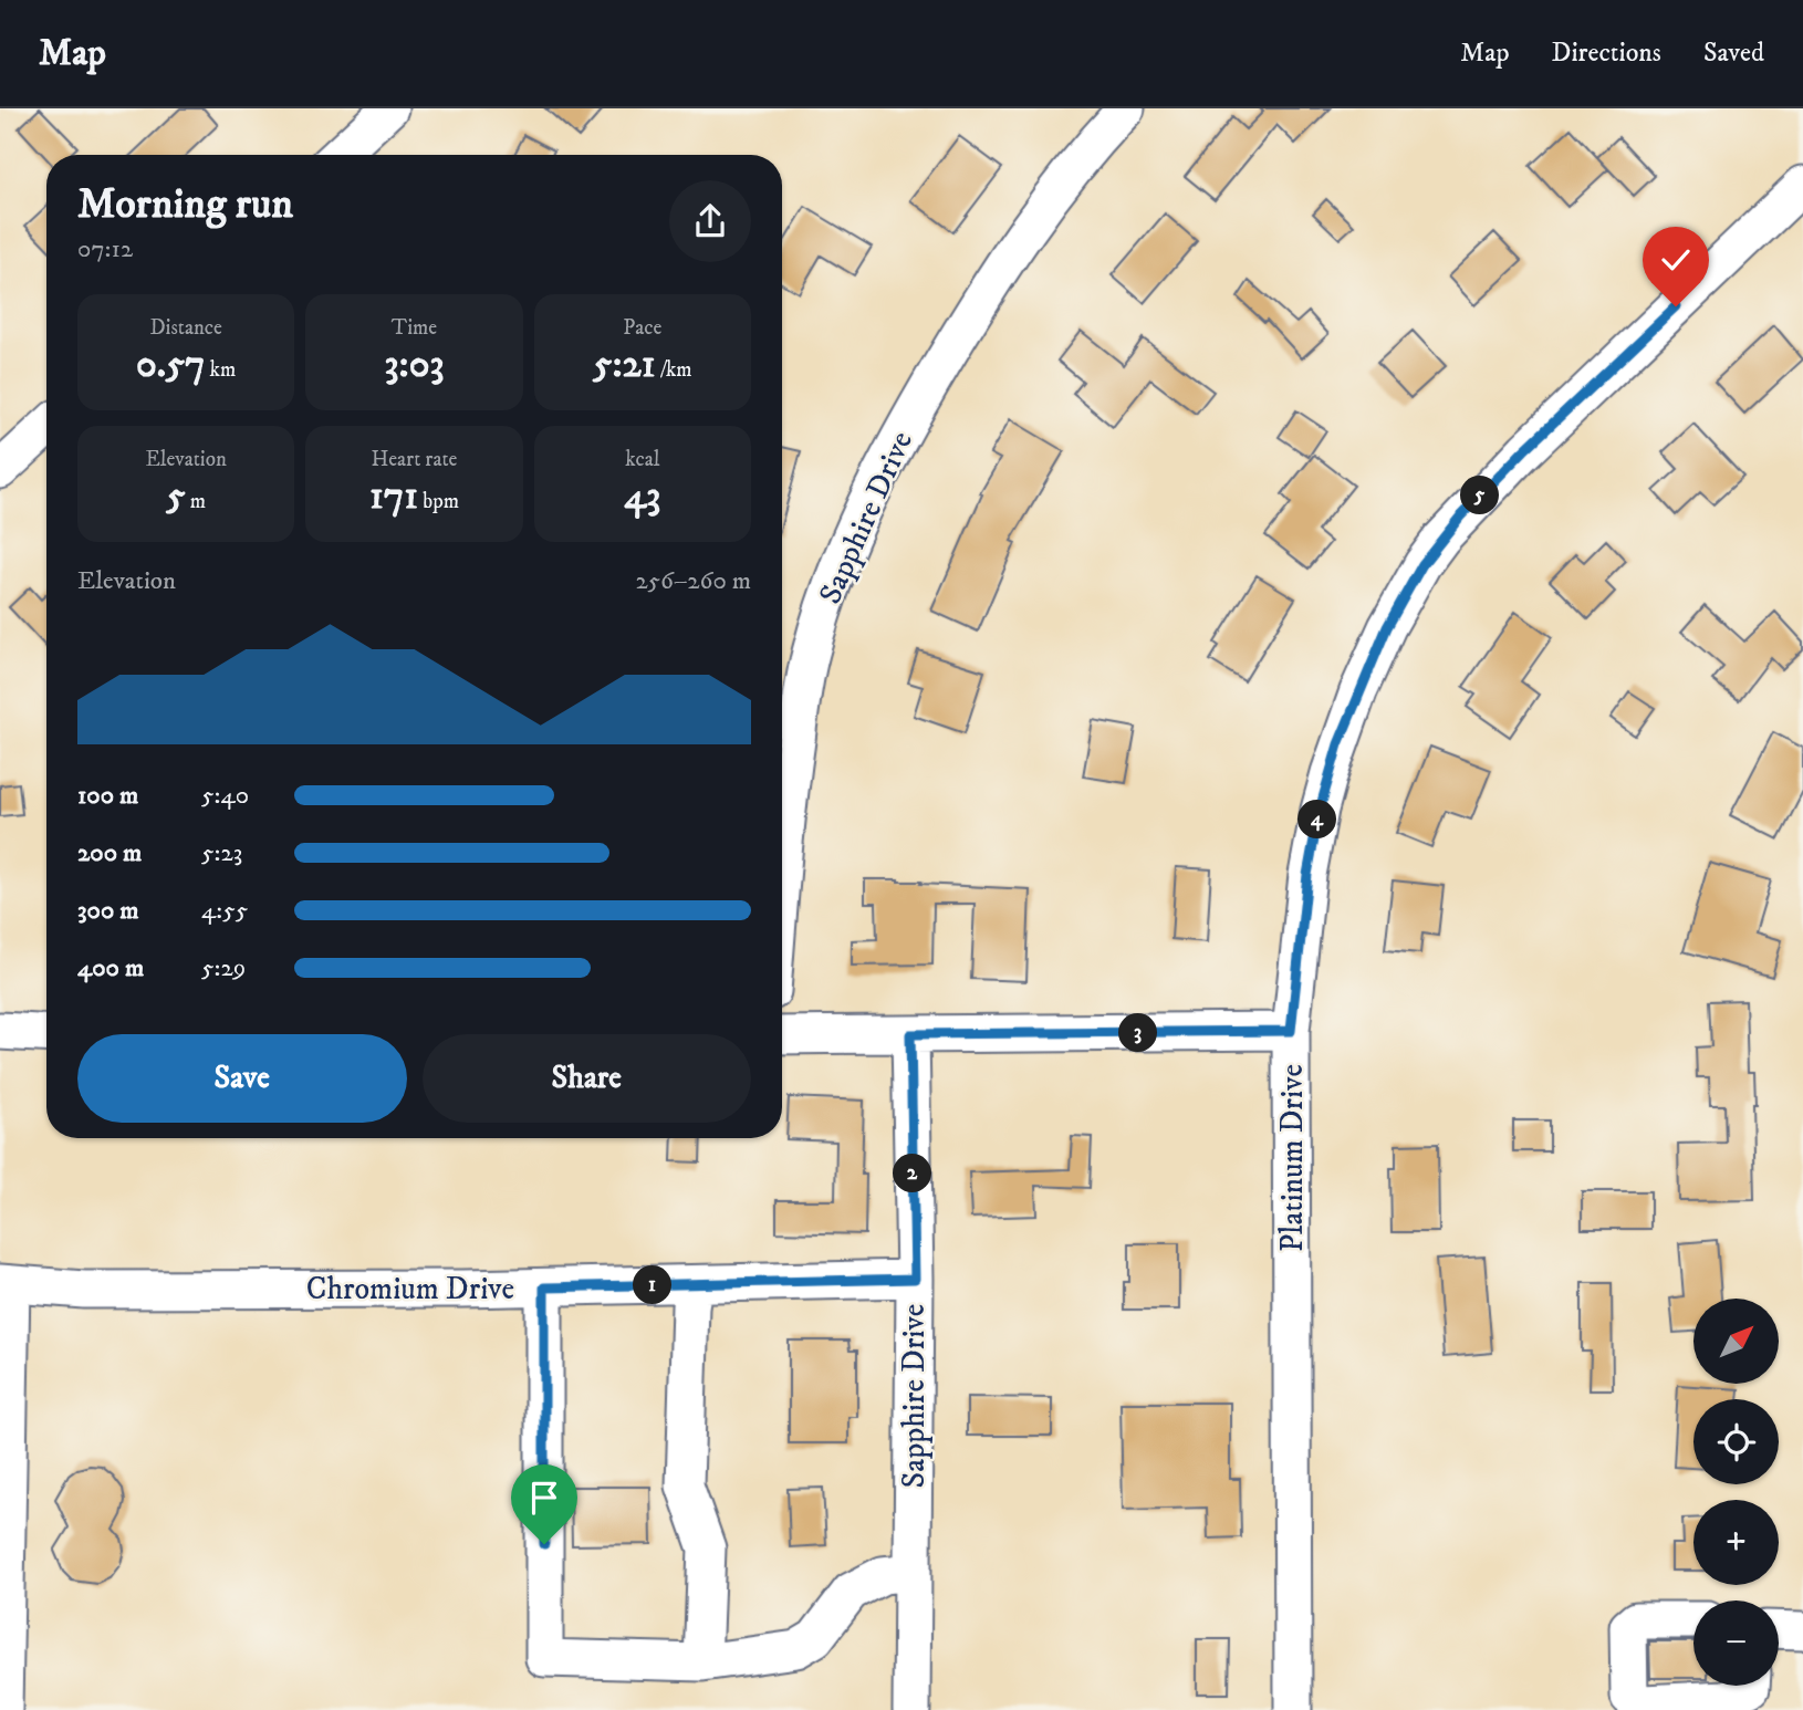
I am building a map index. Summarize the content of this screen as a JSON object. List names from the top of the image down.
{
  "streets": {
    "street": ["Sapphire Drive", "Platinum Drive", "Chromium Drive"]
  },
  "crossings": [
    ["Sapphire Drive", "Chromium Drive"]
  ],
  "north": "top right",
  "page": {
    "header": "Map",
    "nav": ["Map", "Directions", "Saved"],
    "heading": ["Morning run", "07:12"],
    "stats": [
      ["Distance", "0.57 km"],
      ["Time", "3:03"],
      ["Pace", "5:21 /km"],
      ["Elevation", "5 m"],
      ["Heart rate", "171 bpm"],
      ["kcal", "43"]
    ],
    "pins": [
      "5",
      "4",
      "3",
      "2",
      "1"
    ],
    "chart": ["Elevation", "256–260 m"],
    "list": [
      {
        "name": "100 m",
        "note": "5:40"
      },
      {
        "name": "200 m",
        "note": "5:23"
      },
      {
        "name": "300 m",
        "note": "4:55"
      },
      {
        "name": "400 m",
        "note": "5:29"
      }
    ],
    "buttons": ["Save", "Share"],
    "map_buttons": ["+", "−"]
  }
}
